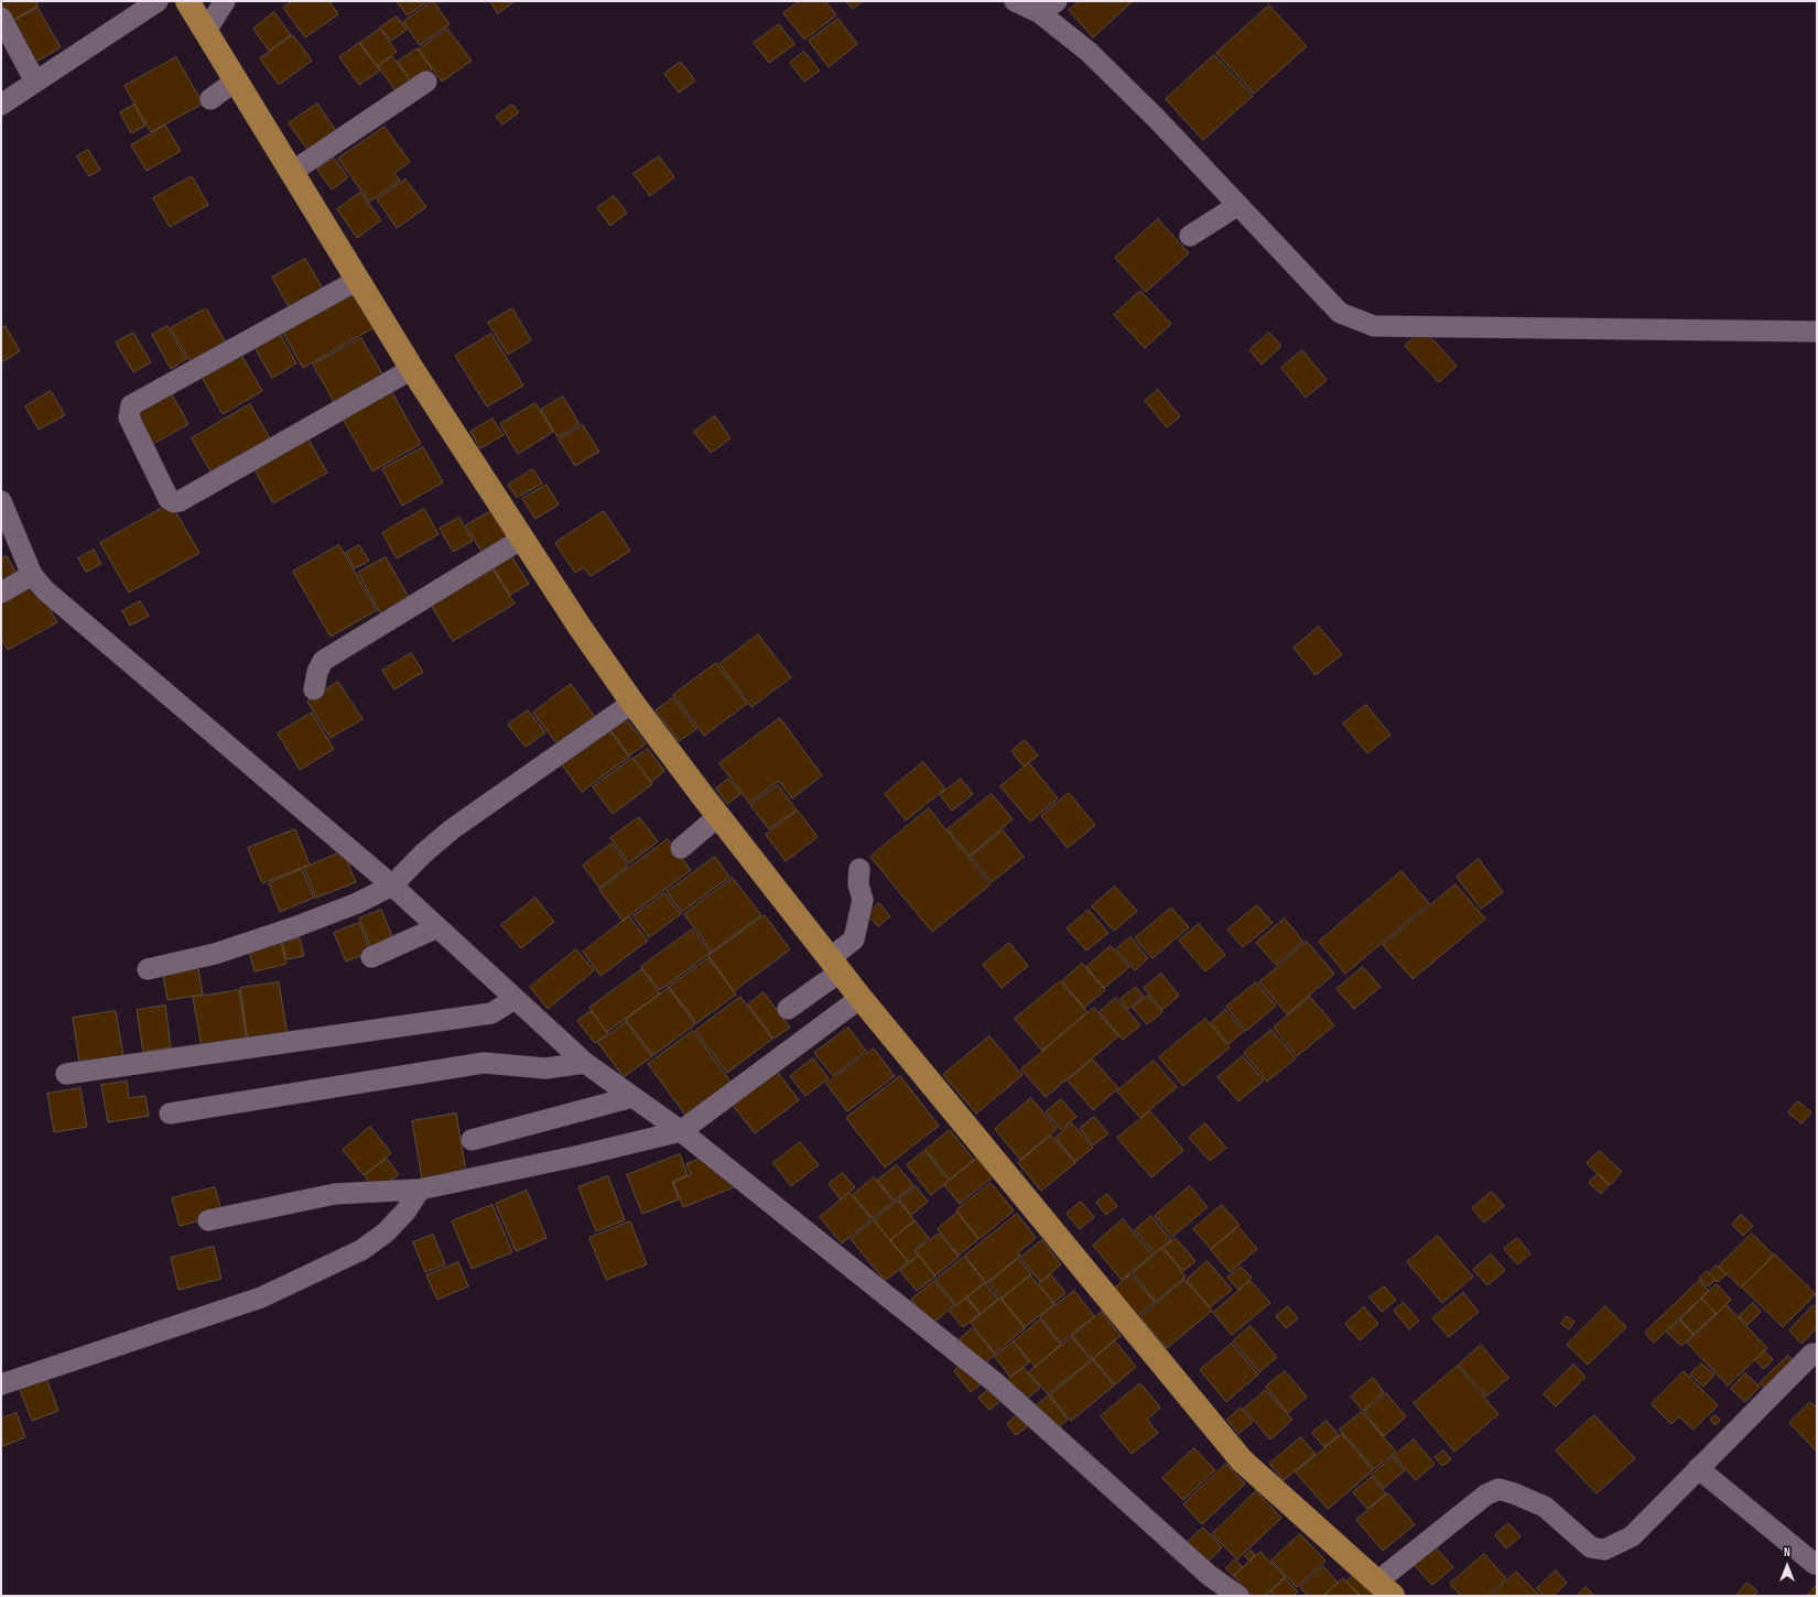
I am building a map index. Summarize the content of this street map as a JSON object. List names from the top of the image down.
{
  "north": "top"
}
